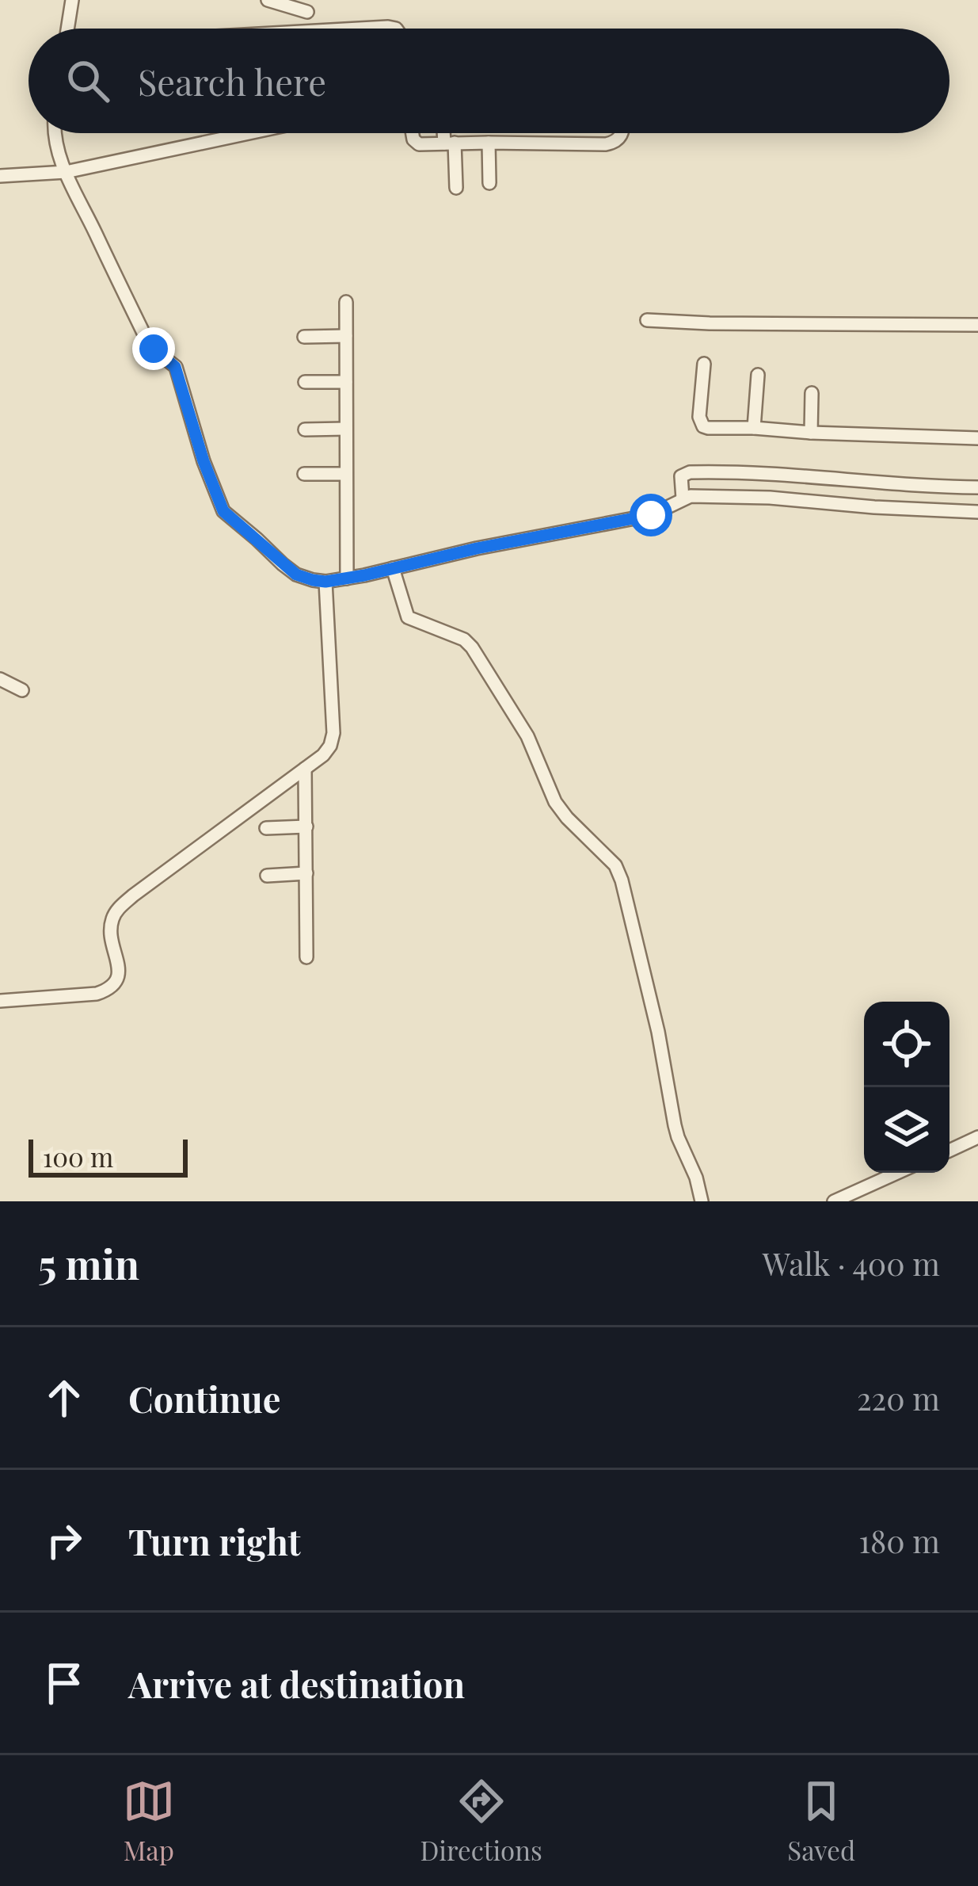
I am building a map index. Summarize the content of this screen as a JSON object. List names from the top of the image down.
{
  "scale_bar": "100 m",
  "page": {
    "search": "Search here",
    "scale": "100 m",
    "heading": ["5 min", "Walk · 400 m"],
    "list": [
      ["Continue", "220 m"],
      ["Turn right", "180 m"],
      "Arrive at destination"
    ],
    "nav": ["Map", "Directions", "Saved"]
  }
}
